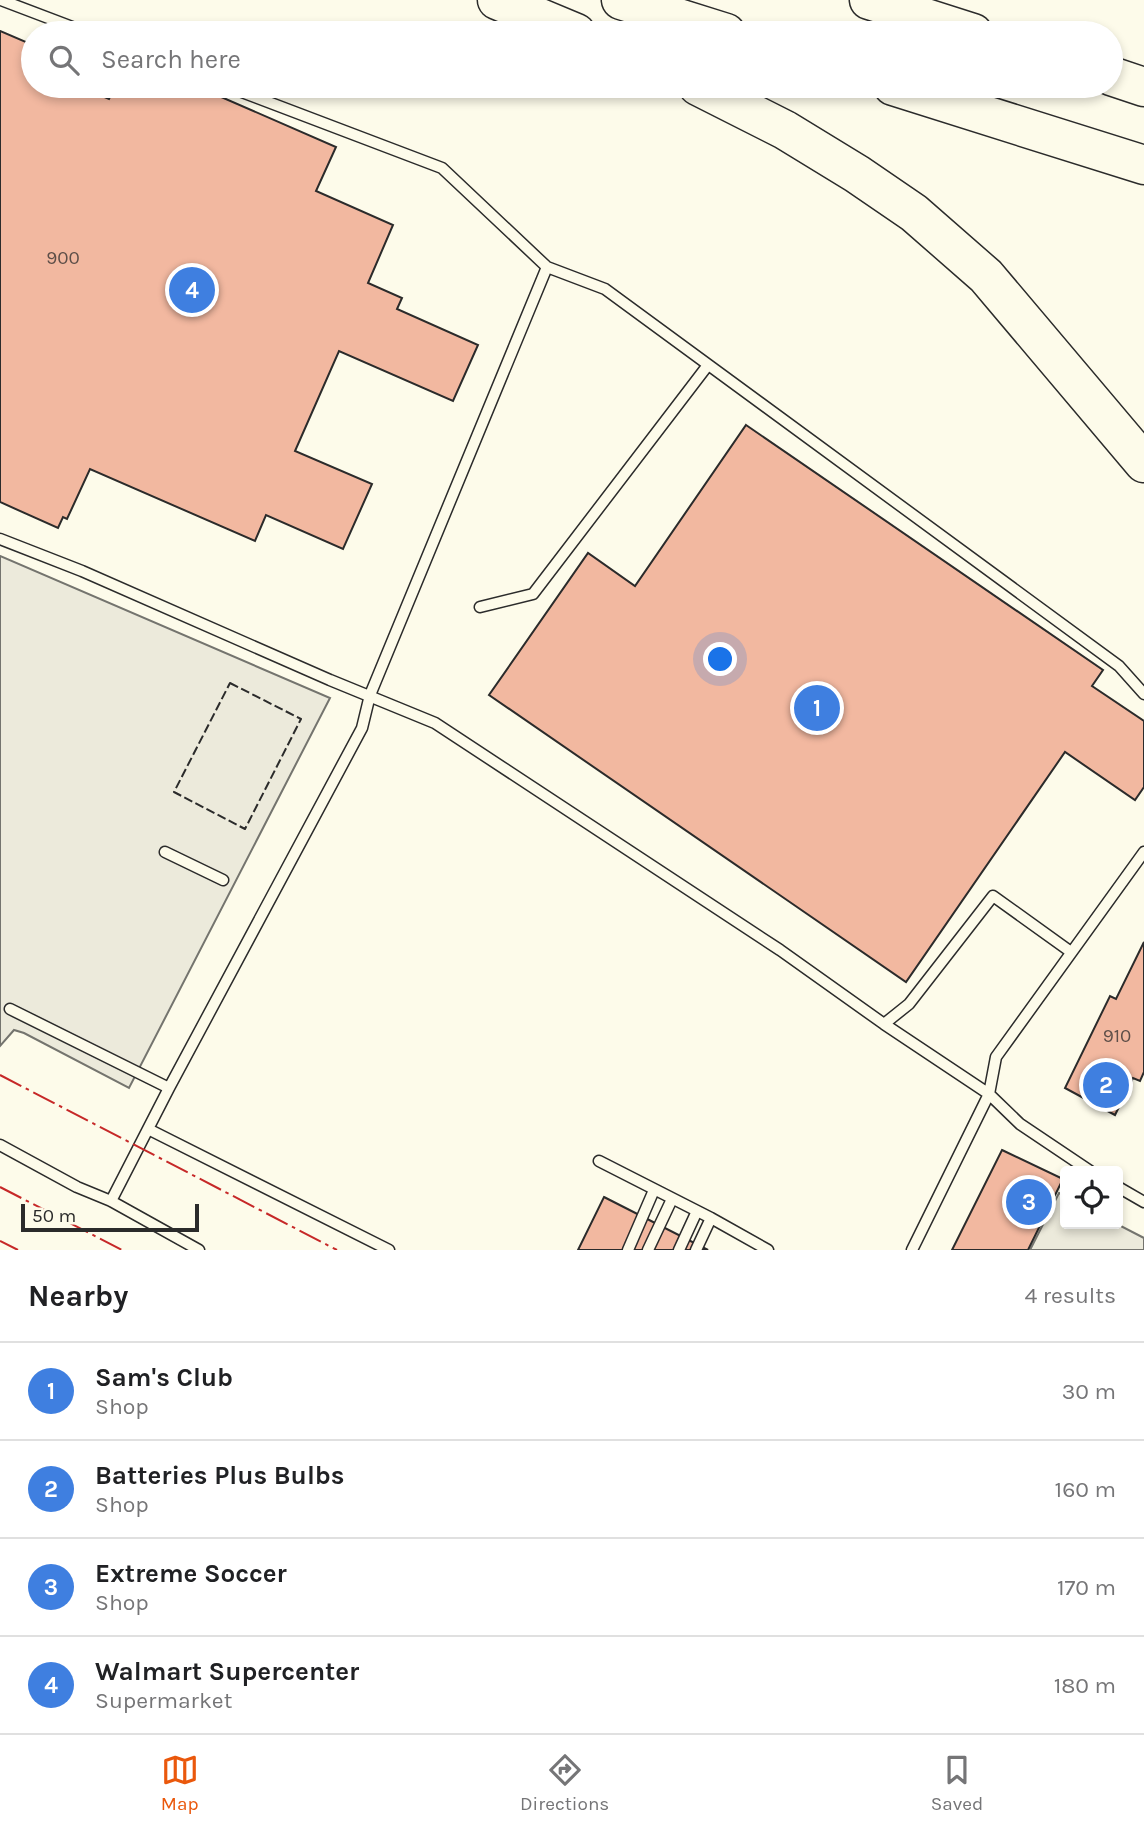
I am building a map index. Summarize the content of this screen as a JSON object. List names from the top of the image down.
{
  "house_numbers": ["900", "910"],
  "scale_bar": "50 m",
  "page": {
    "search": "Search here",
    "pins": [
      "4",
      "1",
      "2",
      "3"
    ],
    "scale": "50 m",
    "heading": ["Nearby", "4 results"],
    "list": [
      {
        "mark": "1",
        "name": "Sam's Club",
        "note": "Shop",
        "value": "30 m"
      },
      {
        "mark": "2",
        "name": "Batteries Plus Bulbs",
        "note": "Shop",
        "value": "160 m"
      },
      {
        "mark": "3",
        "name": "Extreme Soccer",
        "note": "Shop",
        "value": "170 m"
      },
      {
        "mark": "4",
        "name": "Walmart Supercenter",
        "note": "Supermarket",
        "value": "180 m"
      }
    ],
    "nav": ["Map", "Directions", "Saved"]
  }
}
